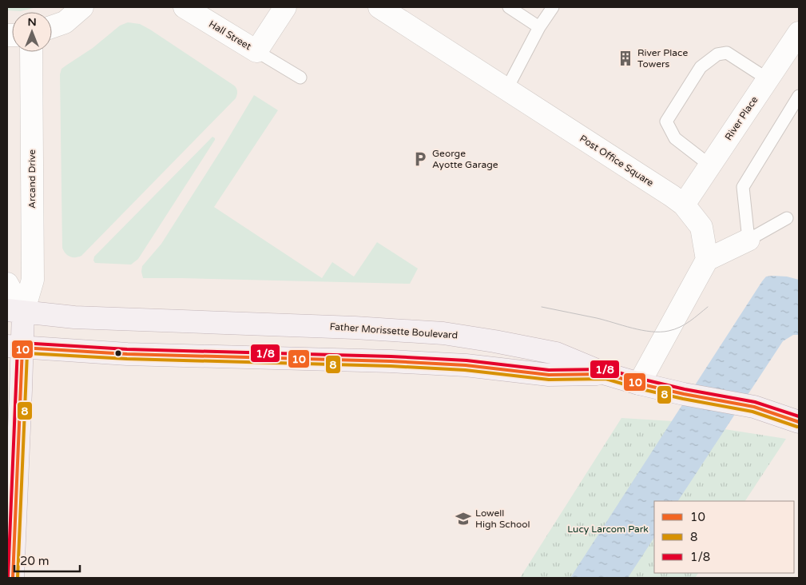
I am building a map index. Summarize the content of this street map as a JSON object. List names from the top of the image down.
{
  "streets": {
    "main road": ["Arcand Drive", "Father Morissette Boulevard"],
    "street": ["Hall Street", "River Place", "Post Office Square"]
  },
  "crossings": [
    ["River Place", "Post Office Square"],
    ["Arcand Drive", "Father Morissette Boulevard"]
  ],
  "parks": ["Lucy Larcom Park"],
  "places": {
    "building": ["River Place Towers"],
    "parking": ["George Ayotte Garage"],
    "school or university": ["Lowell High School"]
  },
  "lines": ["transit line 1/8", "transit line 10", "transit line 8"],
  "legend": ["10", "8", "1/8"],
  "scale_bar": "20 m",
  "north": "top"
}
